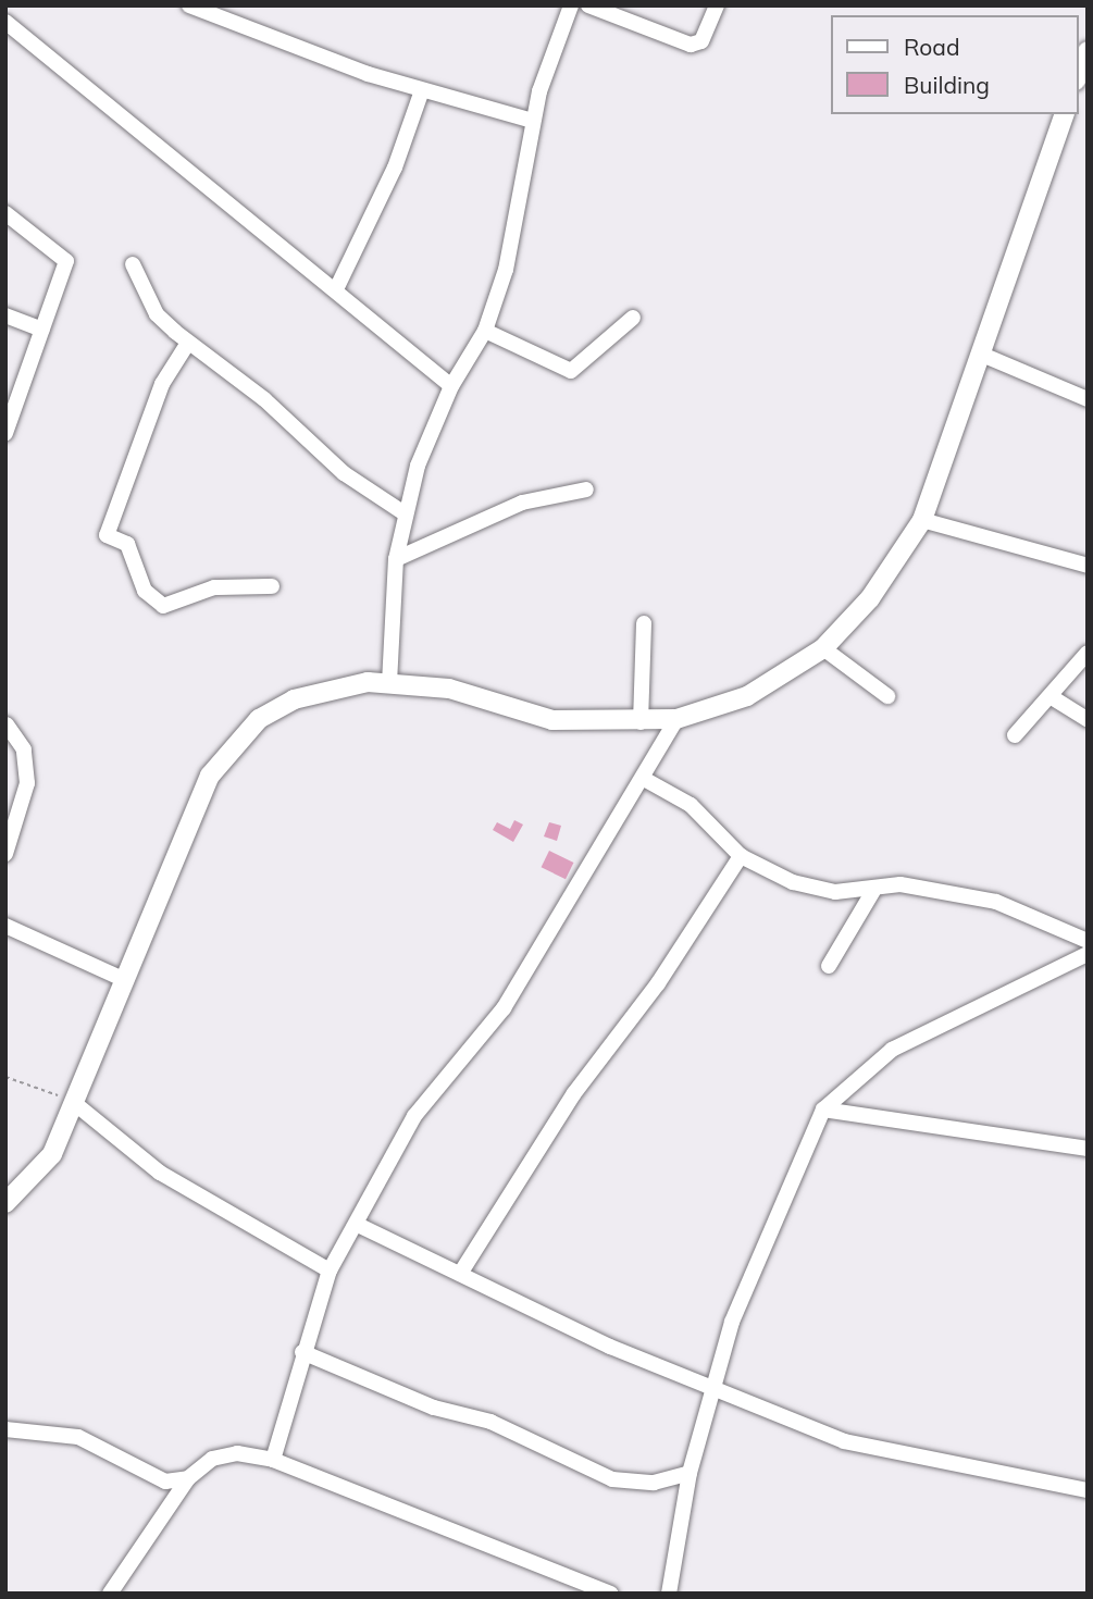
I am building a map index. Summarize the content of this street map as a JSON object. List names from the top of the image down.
{
  "legend": ["Road", "Building"]
}
